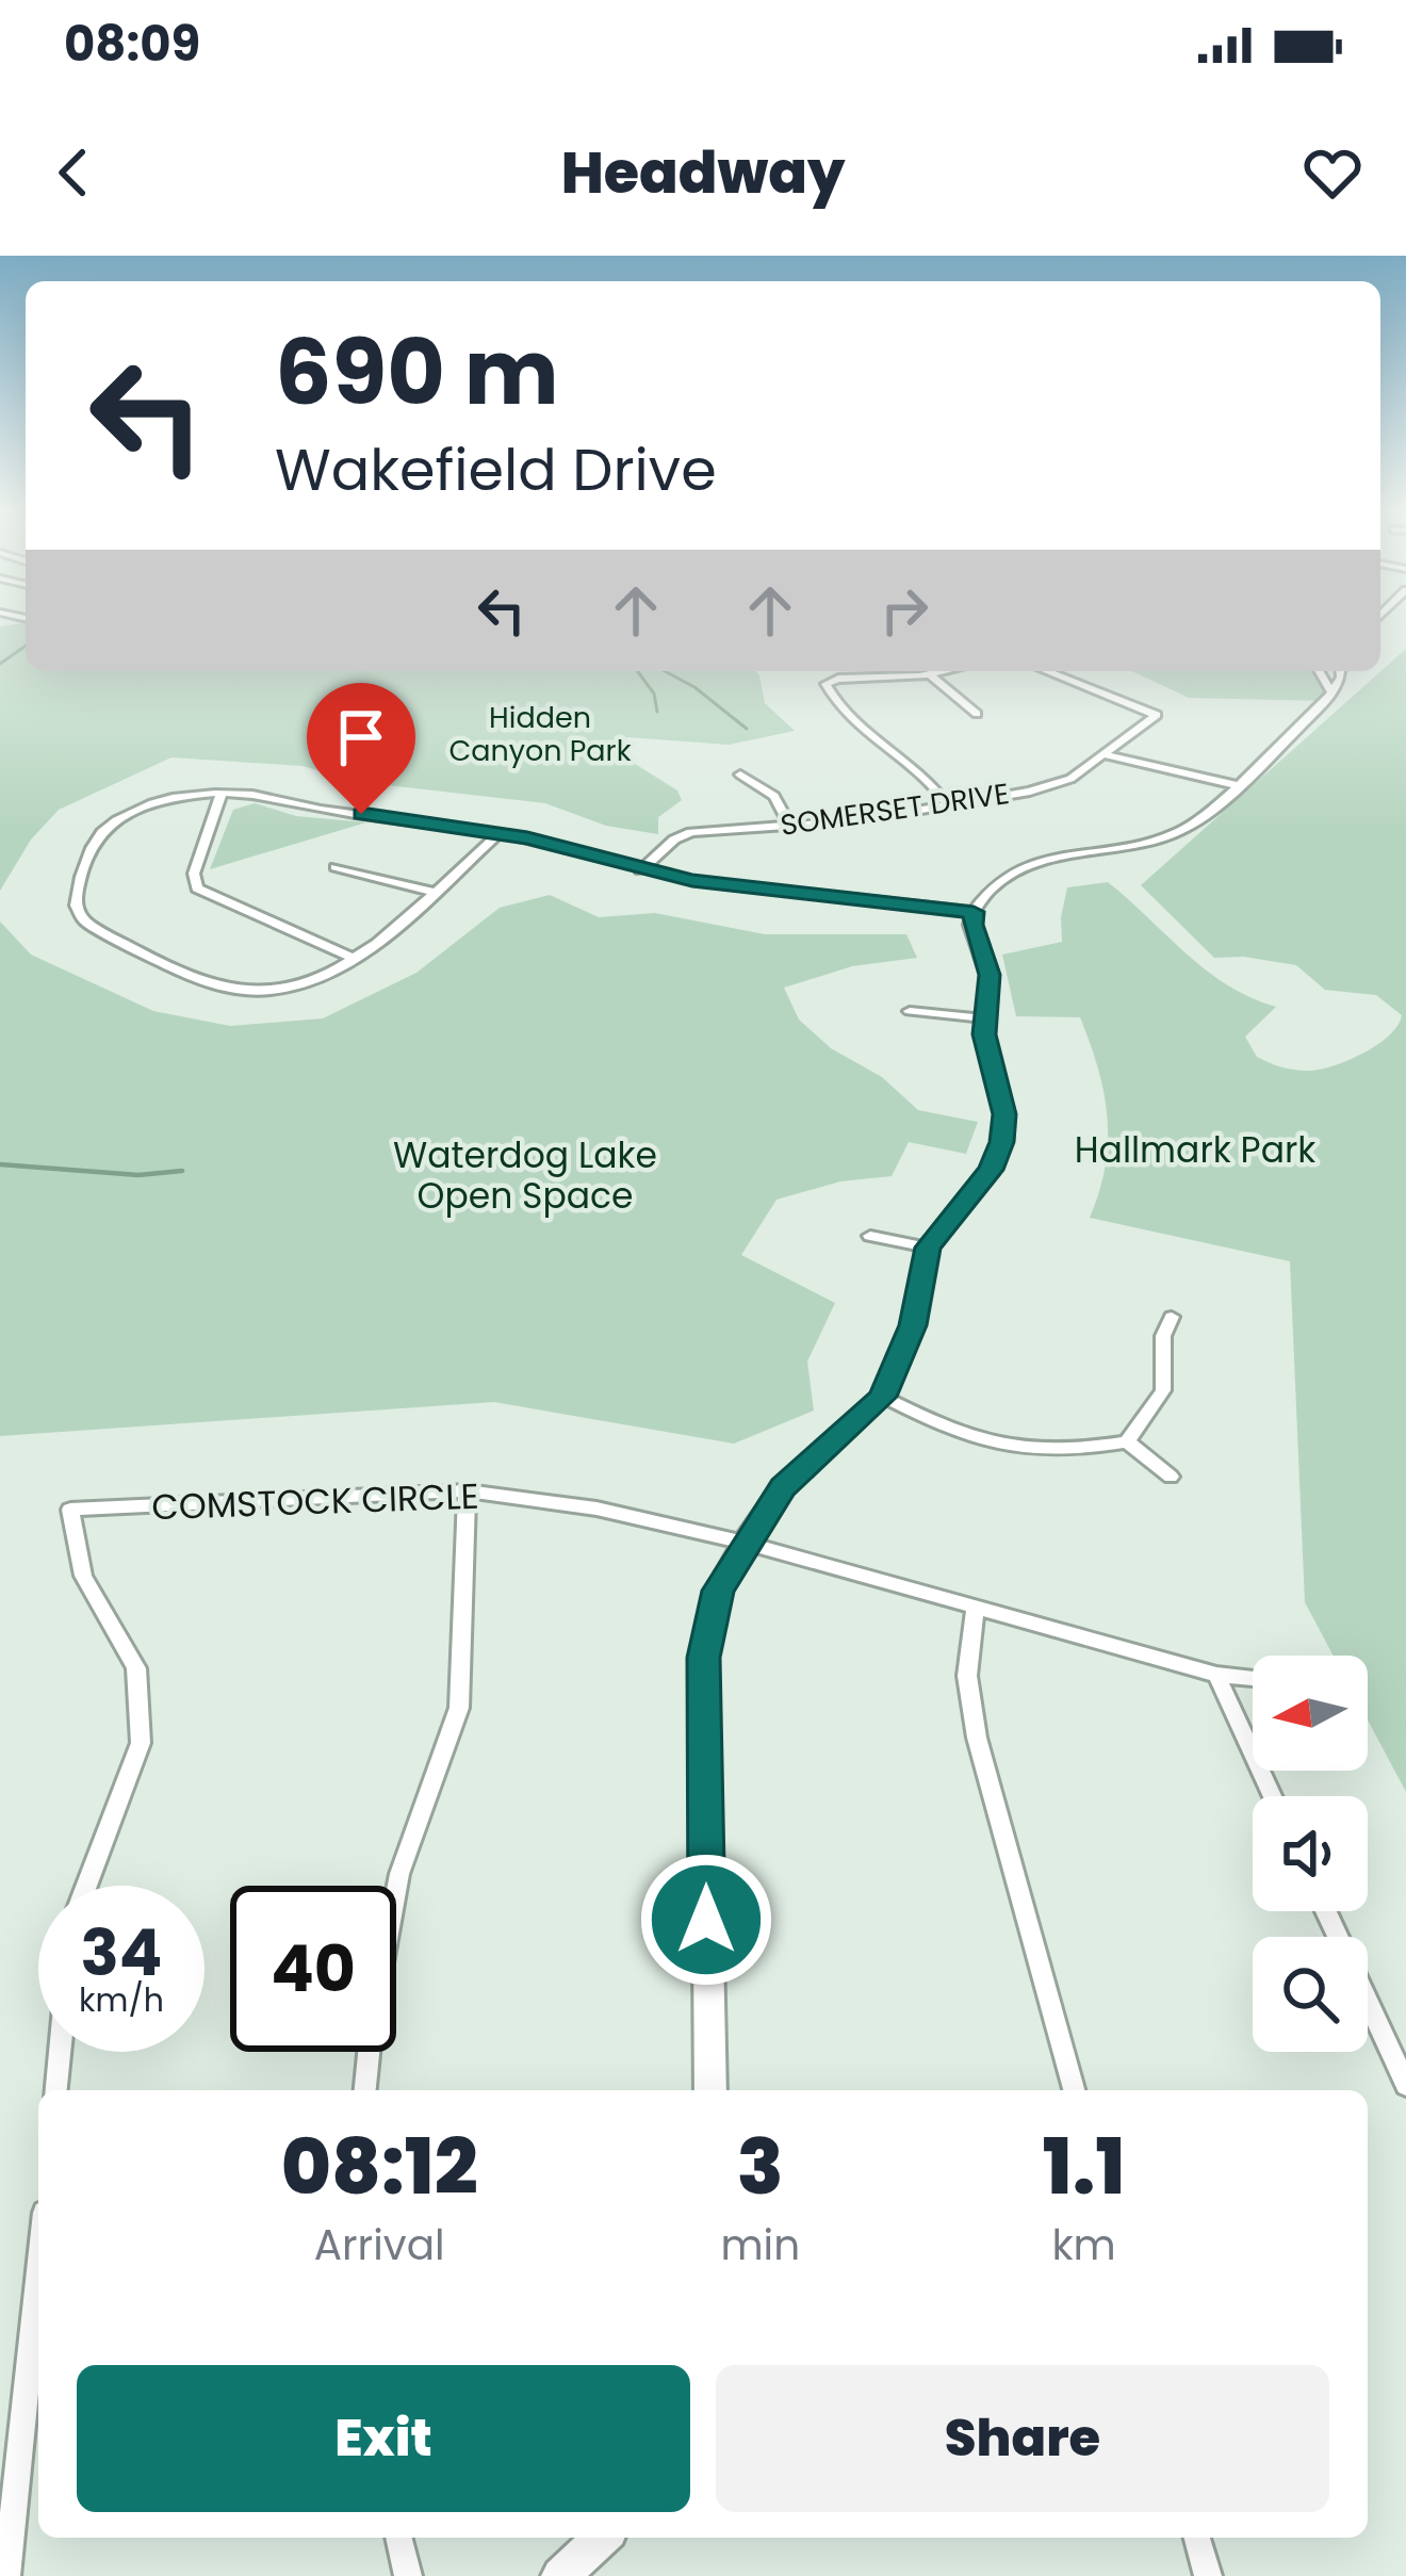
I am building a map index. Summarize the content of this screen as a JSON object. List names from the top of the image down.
{
  "streets": {
    "street": ["SOMERSET DRIVE", "COMSTOCK CIRCLE"]
  },
  "parks": ["Hidden Canyon Park", "Hallmark Park", "Waterdog Lake Open Space"],
  "north": "left",
  "page": {
    "status": "08:09",
    "header": "Headway",
    "turn": ["690 m", "Wakefield Drive"],
    "speed": "34 km/h",
    "limit": "40",
    "eta": [
      "08:12",
      "Arrival",
      "3",
      "min",
      "1.1",
      "km"
    ],
    "buttons": ["Exit", "Share"]
  }
}
